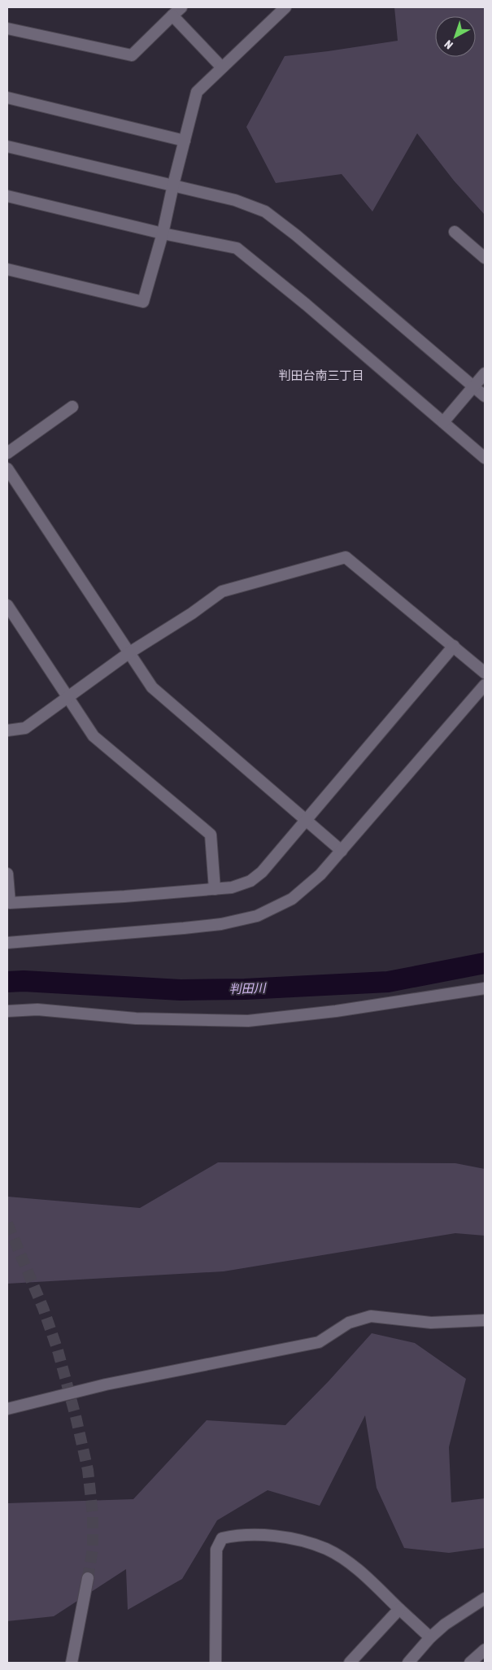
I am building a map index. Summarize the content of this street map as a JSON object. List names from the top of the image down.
{
  "districts": ["判田台南三丁目"],
  "water": ["判田川"],
  "north": "bottom left"
}
